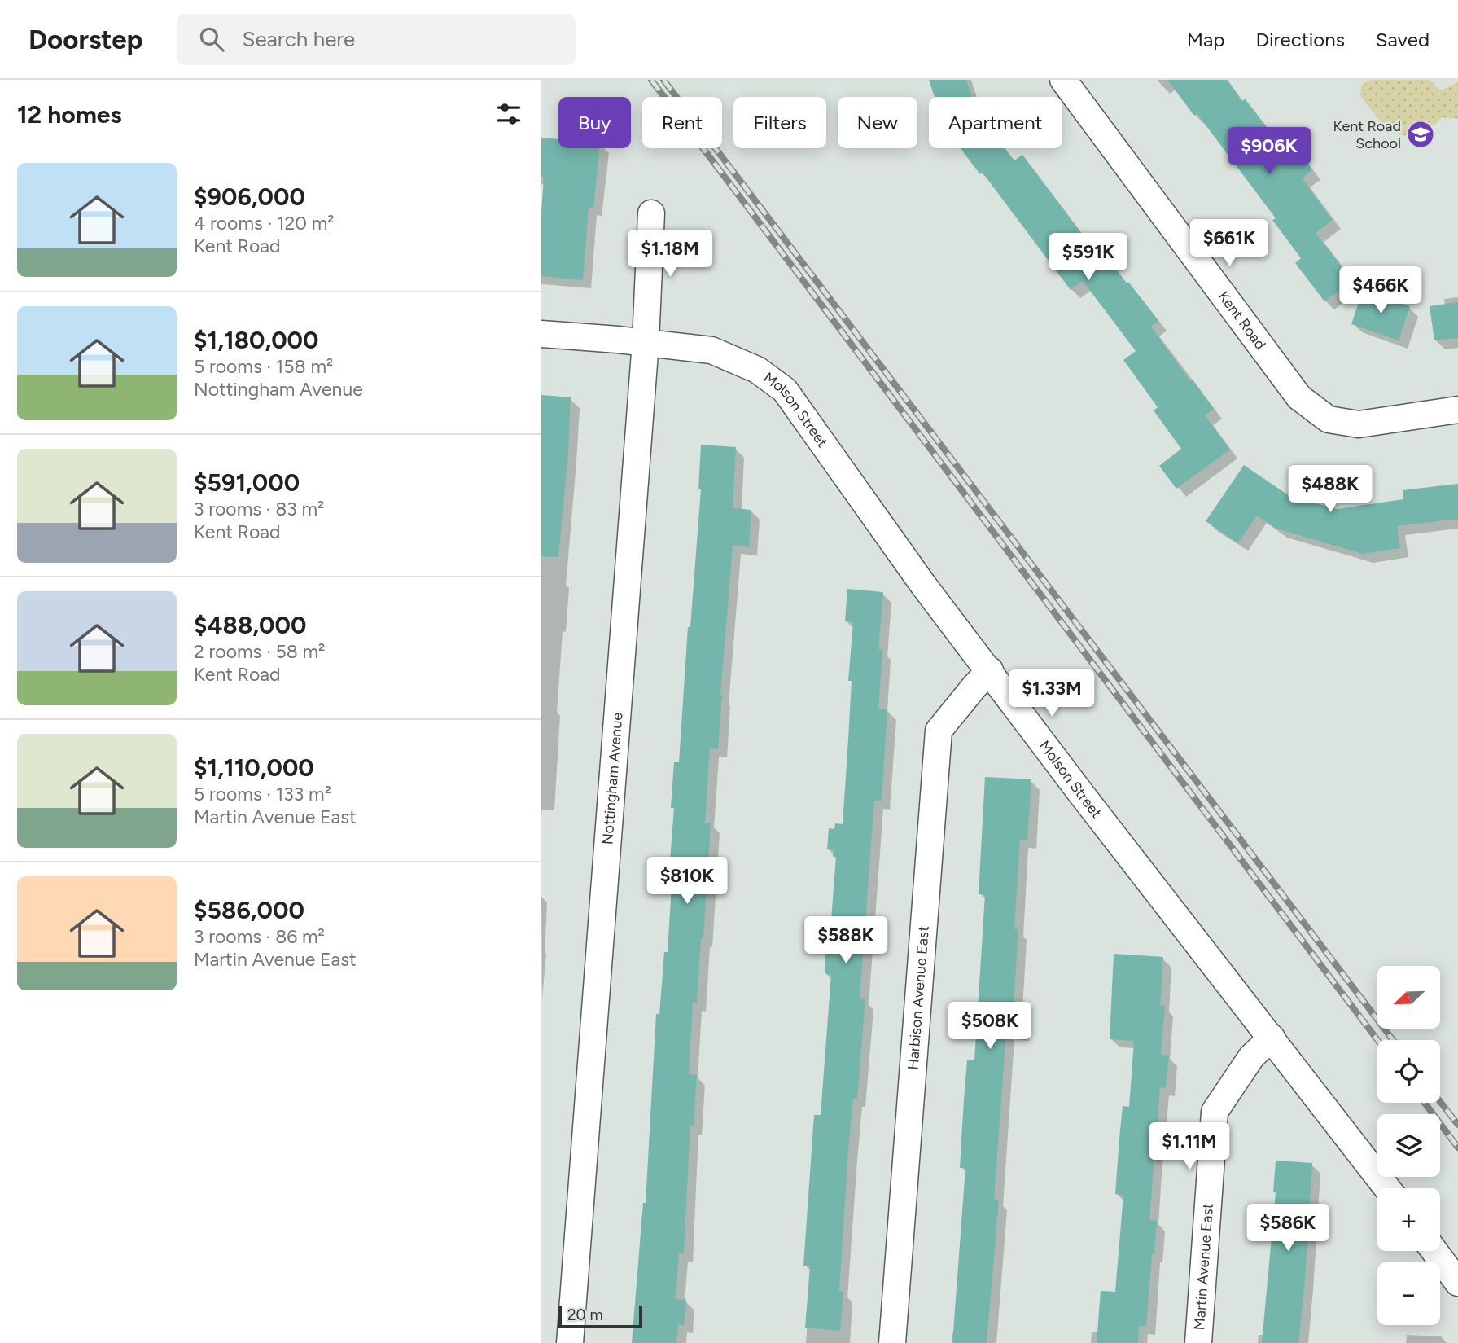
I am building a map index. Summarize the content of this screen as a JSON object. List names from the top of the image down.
{
  "streets": {
    "street": [
      "Kent Road",
      "Molson Street",
      "Nottingham Avenue",
      "Harbison Avenue East",
      "Martin Avenue East"
    ]
  },
  "crossings": [
    ["Molson Street", "Nottingham Avenue"],
    ["Molson Street", "Harbison Avenue East"],
    ["Molson Street", "Martin Avenue East"]
  ],
  "places": {
    "school or university": ["Kent Road School"]
  },
  "scale_bar": "20 m",
  "north": "bottom left",
  "page": {
    "header": "Doorstep",
    "search": "Search here",
    "nav": ["Map", "Directions", "Saved"],
    "heading": "12 homes",
    "chip": [
      "Buy",
      "Rent",
      "Filters",
      "New",
      "Apartment"
    ],
    "price": [
      "$906K",
      "$661K",
      "$1.18M",
      "$591K",
      "$466K",
      "$488K",
      "$1.33M",
      "$810K",
      "$588K",
      "$508K",
      "$1.11M",
      "$586K"
    ],
    "list": [
      {
        "name": "$906,000",
        "note": "4 rooms · 120 m² · Kent Road"
      },
      {
        "name": "$1,180,000",
        "note": "5 rooms · 158 m² · Nottingham Avenue"
      },
      {
        "name": "$591,000",
        "note": "3 rooms · 83 m² · Kent Road"
      },
      {
        "name": "$488,000",
        "note": "2 rooms · 58 m² · Kent Road"
      },
      {
        "name": "$1,110,000",
        "note": "5 rooms · 133 m² · Martin Avenue East"
      },
      {
        "name": "$586,000",
        "note": "3 rooms · 86 m² · Martin Avenue East"
      }
    ],
    "map_buttons": ["+", "−"],
    "scale": "20 m"
  }
}
